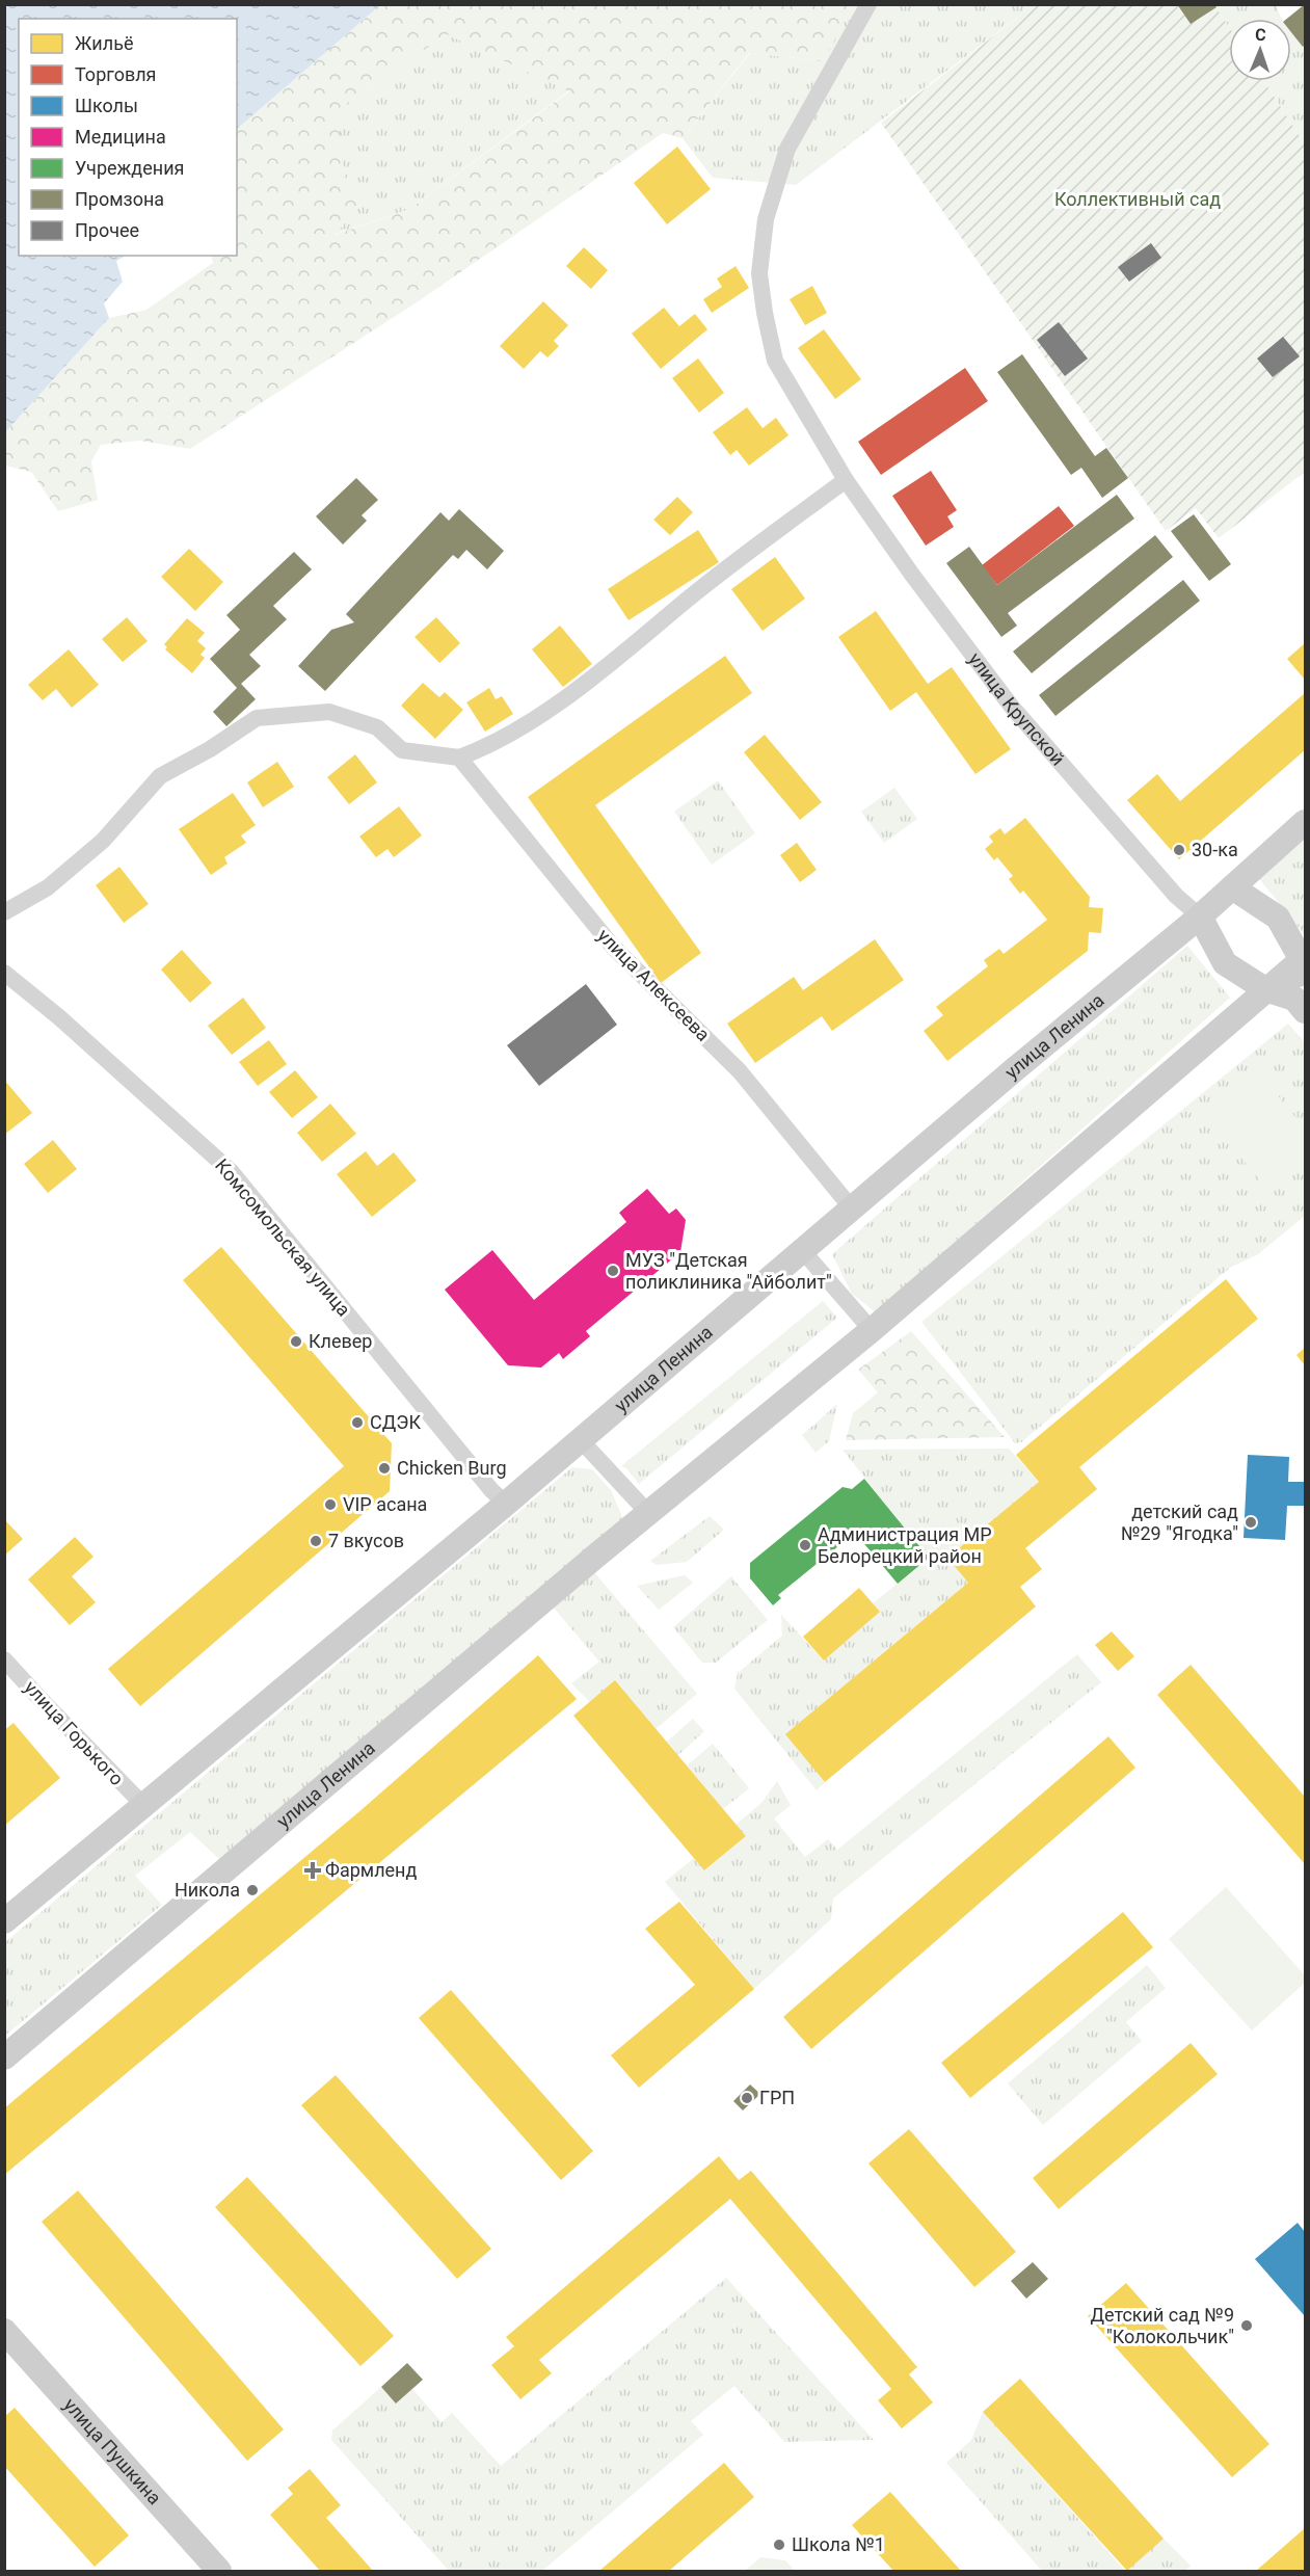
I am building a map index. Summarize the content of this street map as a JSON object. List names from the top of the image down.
{
  "streets": {
    "main road": ["улица Крупской", "улица Ленина", "улица Пушкина"],
    "street": ["улица Алексеева", "Комсомольская улица", "улица Горького"]
  },
  "crossings": [
    ["улица Крупской", "улица Ленина"],
    ["улица Алексеева", "улица Ленина"],
    ["улица Ленина", "Комсомольская улица"],
    ["улица Ленина", "улица Горького"]
  ],
  "parks": ["Коллективный сад"],
  "places": {
    "other": [
      "30-ка",
      "МУЗ \"Детская поликлиника \"Айболит\"",
      "Клевер",
      "СДЭК",
      "Chicken Burg",
      "VIP асана",
      "детский сад №29 \"Ягодка\"",
      "7 вкусов",
      "Администрация МР Белорецкий район",
      "Никола",
      "ГРП",
      "Детский сад №9 \"Колокольчик\"",
      "Школа №1"
    ],
    "health": ["Фармленд"]
  },
  "legend": [
    "Жильё",
    "Торговля",
    "Школы",
    "Медицина",
    "Учреждения",
    "Промзона",
    "Прочее"
  ],
  "north": "top"
}
